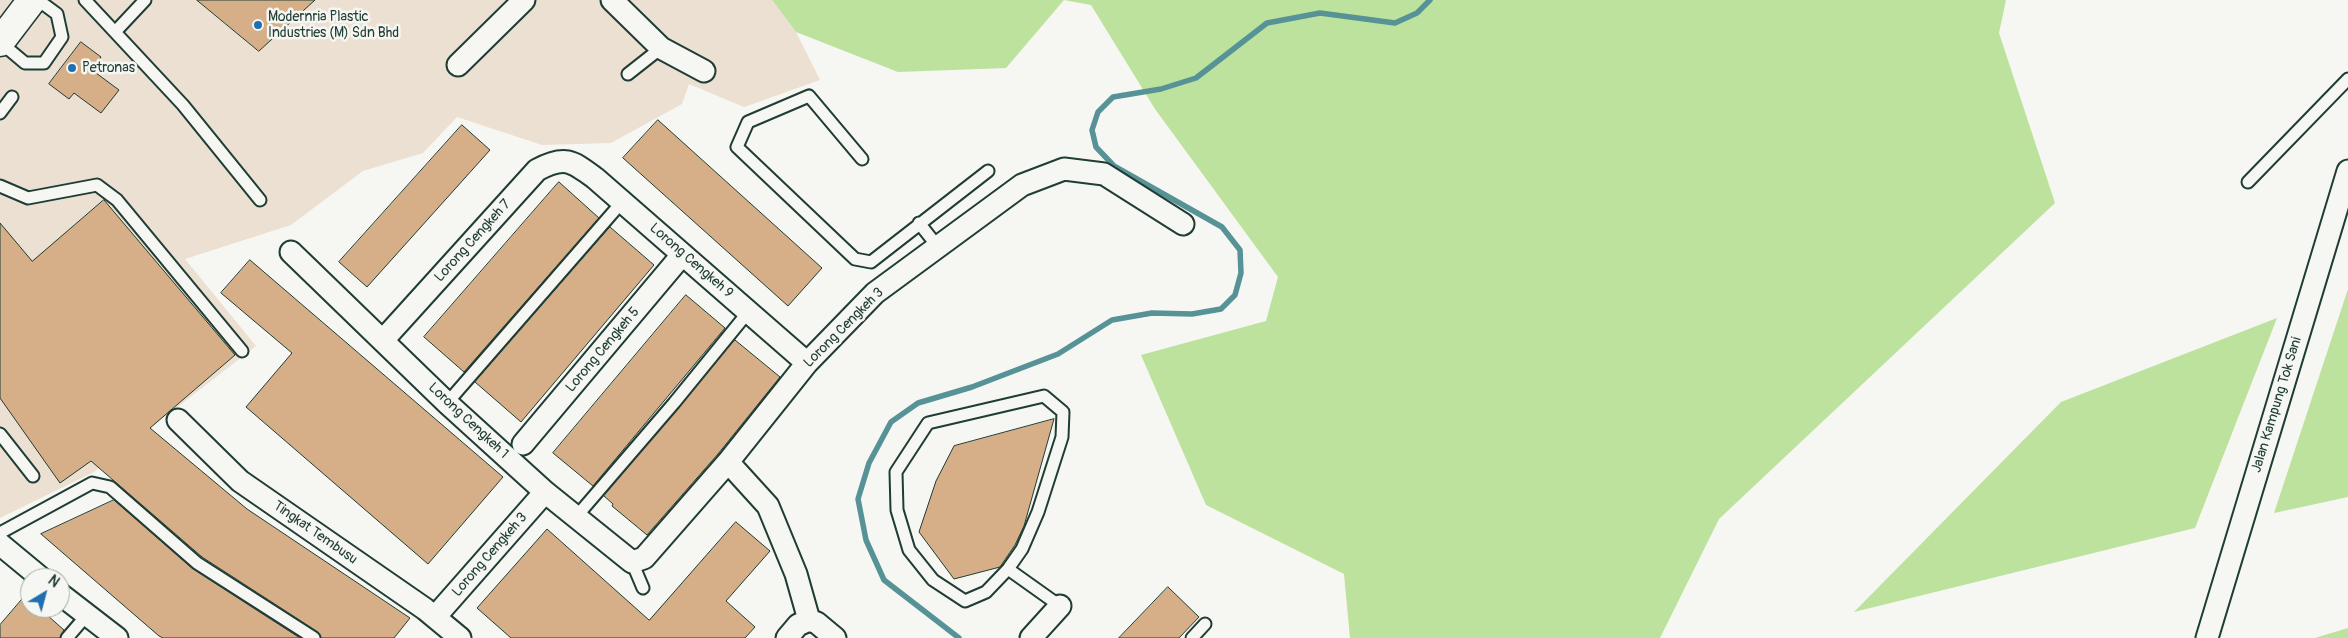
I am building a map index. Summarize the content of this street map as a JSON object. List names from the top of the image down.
{
  "streets": {
    "street": [
      "Lorong Cengkeh 7",
      "Lorong Cengkeh 9",
      "Lorong Cengkeh 3",
      "Lorong Cengkeh 5",
      "Jalan Kampung Tok Sani",
      "Lorong Cengkeh 1",
      "Tingkat Tembusu"
    ]
  },
  "crossings": [
    ["Lorong Cengkeh 7", "Lorong Cengkeh 9"],
    ["Lorong Cengkeh 7", "Lorong Cengkeh 1"],
    ["Lorong Cengkeh 9", "Lorong Cengkeh 3"],
    ["Lorong Cengkeh 9", "Lorong Cengkeh 5"],
    ["Lorong Cengkeh 3", "Lorong Cengkeh 1"],
    ["Lorong Cengkeh 3", "Tingkat Tembusu"]
  ],
  "places": ["Modernria Plastic Industries (M) Sdn Bhd", "Petronas"],
  "north": "top right"
}
